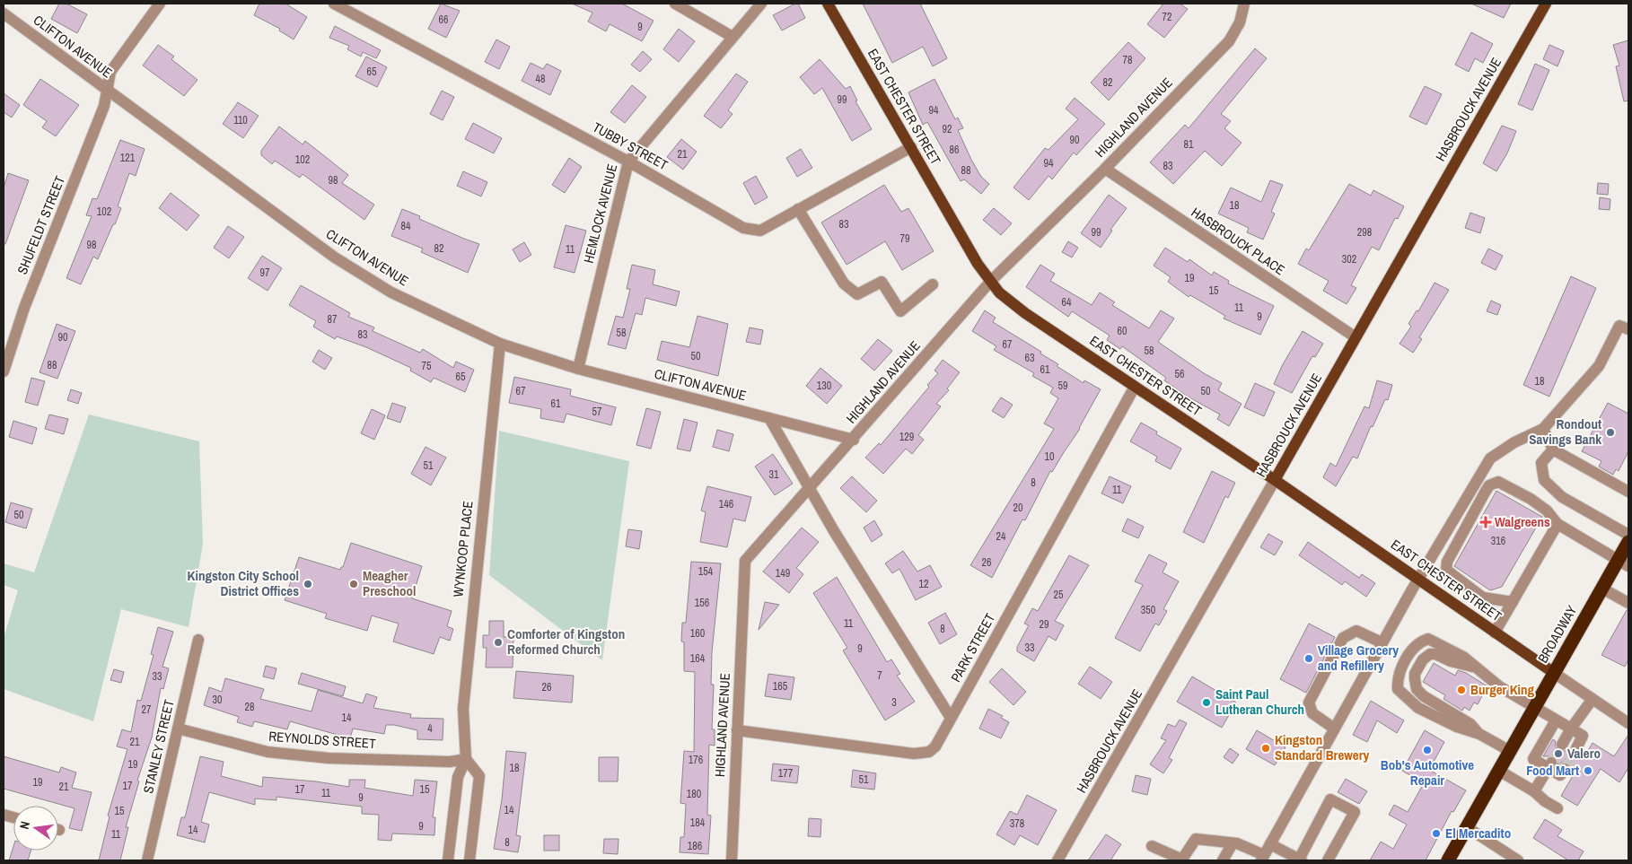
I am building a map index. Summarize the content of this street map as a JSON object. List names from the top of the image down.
{
  "streets": {
    "highway": ["BROADWAY"],
    "main road": ["EAST CHESTER STREET", "HASBROUCK AVENUE"],
    "street": [
      "CLIFTON AVENUE",
      "HIGHLAND AVENUE",
      "TUBBY STREET",
      "HEMLOCK AVENUE",
      "SHUFELDT STREET",
      "HASBROUCK PLACE",
      "WYNKOOP PLACE",
      "PARK STREET",
      "REYNOLDS STREET",
      "STANLEY STREET"
    ]
  },
  "crossings": [
    ["CLIFTON AVENUE", "HIGHLAND AVENUE"],
    ["CLIFTON AVENUE", "HEMLOCK AVENUE"],
    ["CLIFTON AVENUE", "SHUFELDT STREET"],
    ["CLIFTON AVENUE", "WYNKOOP PLACE"],
    ["EAST CHESTER STREET", "HASBROUCK AVENUE"],
    ["EAST CHESTER STREET", "HIGHLAND AVENUE"],
    ["EAST CHESTER STREET", "TUBBY STREET"],
    ["EAST CHESTER STREET", "BROADWAY"],
    ["EAST CHESTER STREET", "PARK STREET"],
    ["HASBROUCK AVENUE", "HASBROUCK PLACE"],
    ["HIGHLAND AVENUE", "HASBROUCK PLACE"],
    ["HIGHLAND AVENUE", "PARK STREET"],
    ["TUBBY STREET", "HEMLOCK AVENUE"],
    ["WYNKOOP PLACE", "REYNOLDS STREET"],
    ["REYNOLDS STREET", "STANLEY STREET"]
  ],
  "places": {
    "other": [
      "Rondout Savings Bank",
      "Kingston City School District Offices",
      "Meagher Preschool",
      "Comforter of Kingston Reformed Church",
      "Village Grocery and Refillery",
      "Burger King",
      "Saint Paul Lutheran Church",
      "Kingston Standard Brewery",
      "Bob's Automotive Repair",
      "Valero",
      "Food Mart",
      "El Mercadito"
    ],
    "health": ["Walgreens"]
  },
  "house_numbers": [
    "72",
    "66",
    "9",
    "78",
    "65",
    "48",
    "82",
    "99",
    "94",
    "110",
    "92",
    "90",
    "81",
    "86",
    "21",
    "121",
    "102",
    "94",
    "83",
    "88",
    "98",
    "18",
    "102",
    "83",
    "84",
    "99",
    "298",
    "79",
    "98",
    "82",
    "11",
    "302",
    "97",
    "19",
    "15",
    "64",
    "11",
    "9",
    "87",
    "60",
    "58",
    "83",
    "90",
    "67",
    "58",
    "50",
    "63",
    "88",
    "75",
    "61",
    "56",
    "65",
    "18",
    "130",
    "59",
    "67",
    "50",
    "61",
    "57",
    "129",
    "10",
    "51",
    "31",
    "8",
    "11",
    "146",
    "20",
    "50",
    "24",
    "316",
    "26",
    "154",
    "149",
    "12",
    "25",
    "156",
    "350",
    "11",
    "29",
    "8",
    "160",
    "33",
    "9",
    "164",
    "7",
    "33",
    "165",
    "26",
    "30",
    "3",
    "28",
    "27",
    "14",
    "4",
    "21",
    "176",
    "19",
    "18",
    "177",
    "51",
    "19",
    "17",
    "21",
    "17",
    "15",
    "11",
    "180",
    "9",
    "14",
    "15",
    "184",
    "378",
    "9",
    "14",
    "11",
    "8",
    "186"
  ],
  "north": "left"
}
